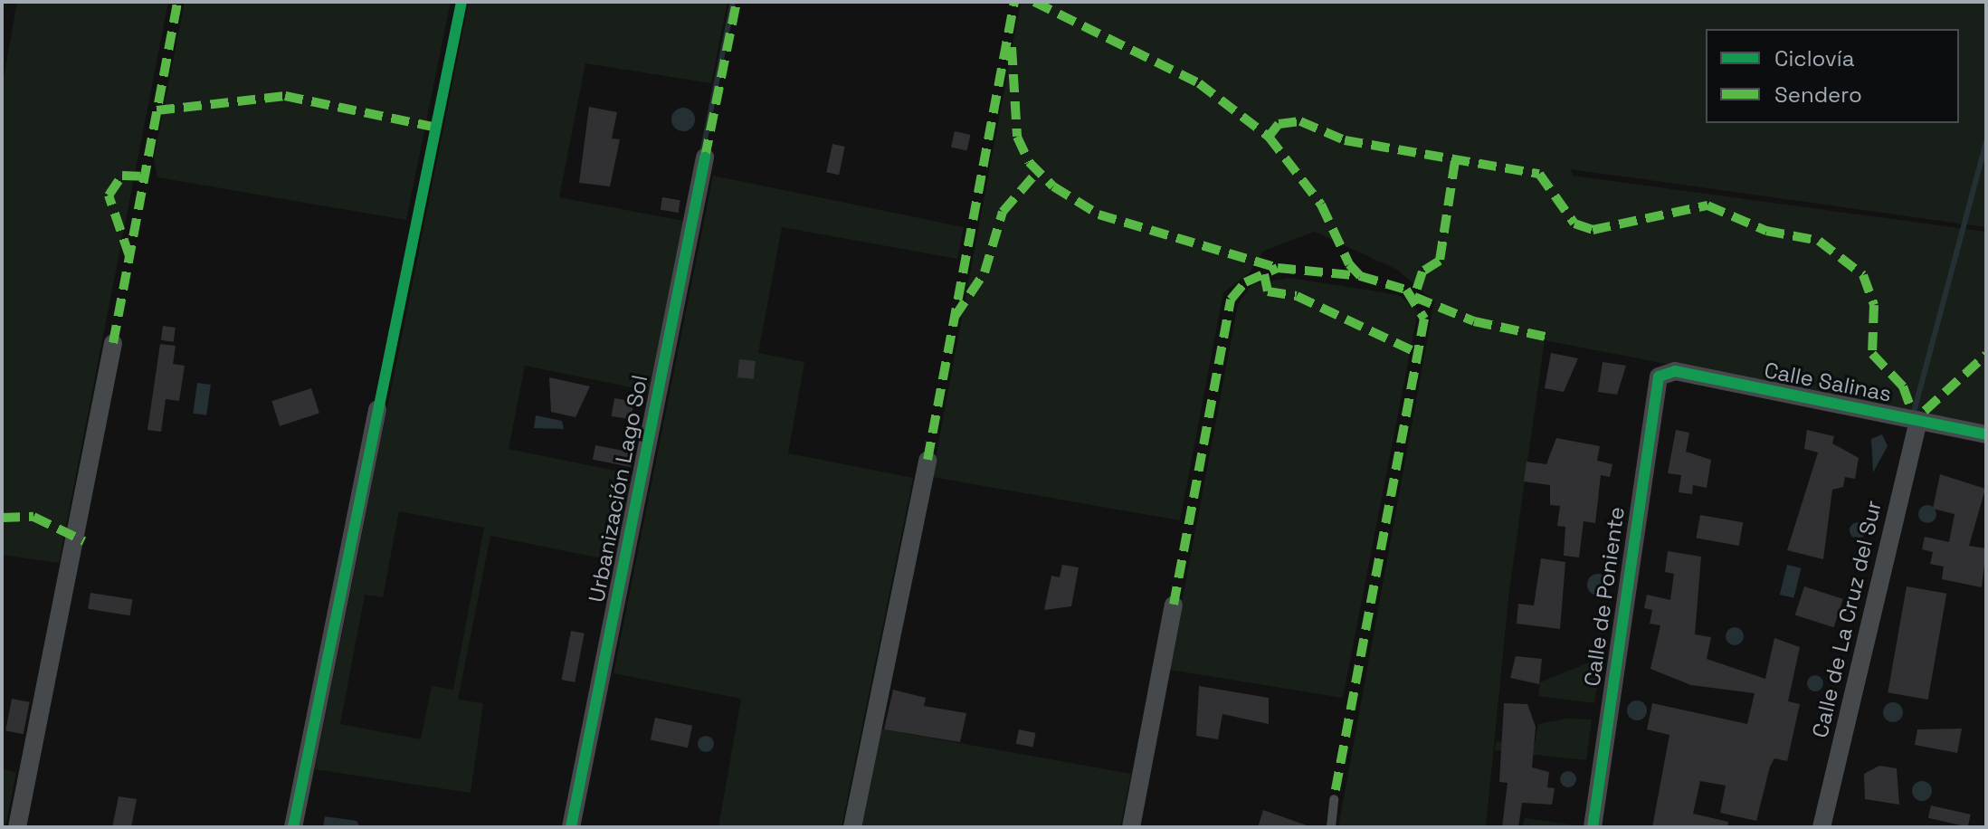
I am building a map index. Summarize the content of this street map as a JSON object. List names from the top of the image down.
{
  "streets": {
    "street": [
      "Calle Salinas",
      "Urbanización Lago Sol",
      "Calle de Poniente",
      "Calle de La Cruz del Sur"
    ]
  },
  "crossings": [
    ["Calle Salinas", "Calle de Poniente"],
    ["Calle Salinas", "Calle de La Cruz del Sur"]
  ],
  "legend": ["Ciclovía", "Sendero"]
}
